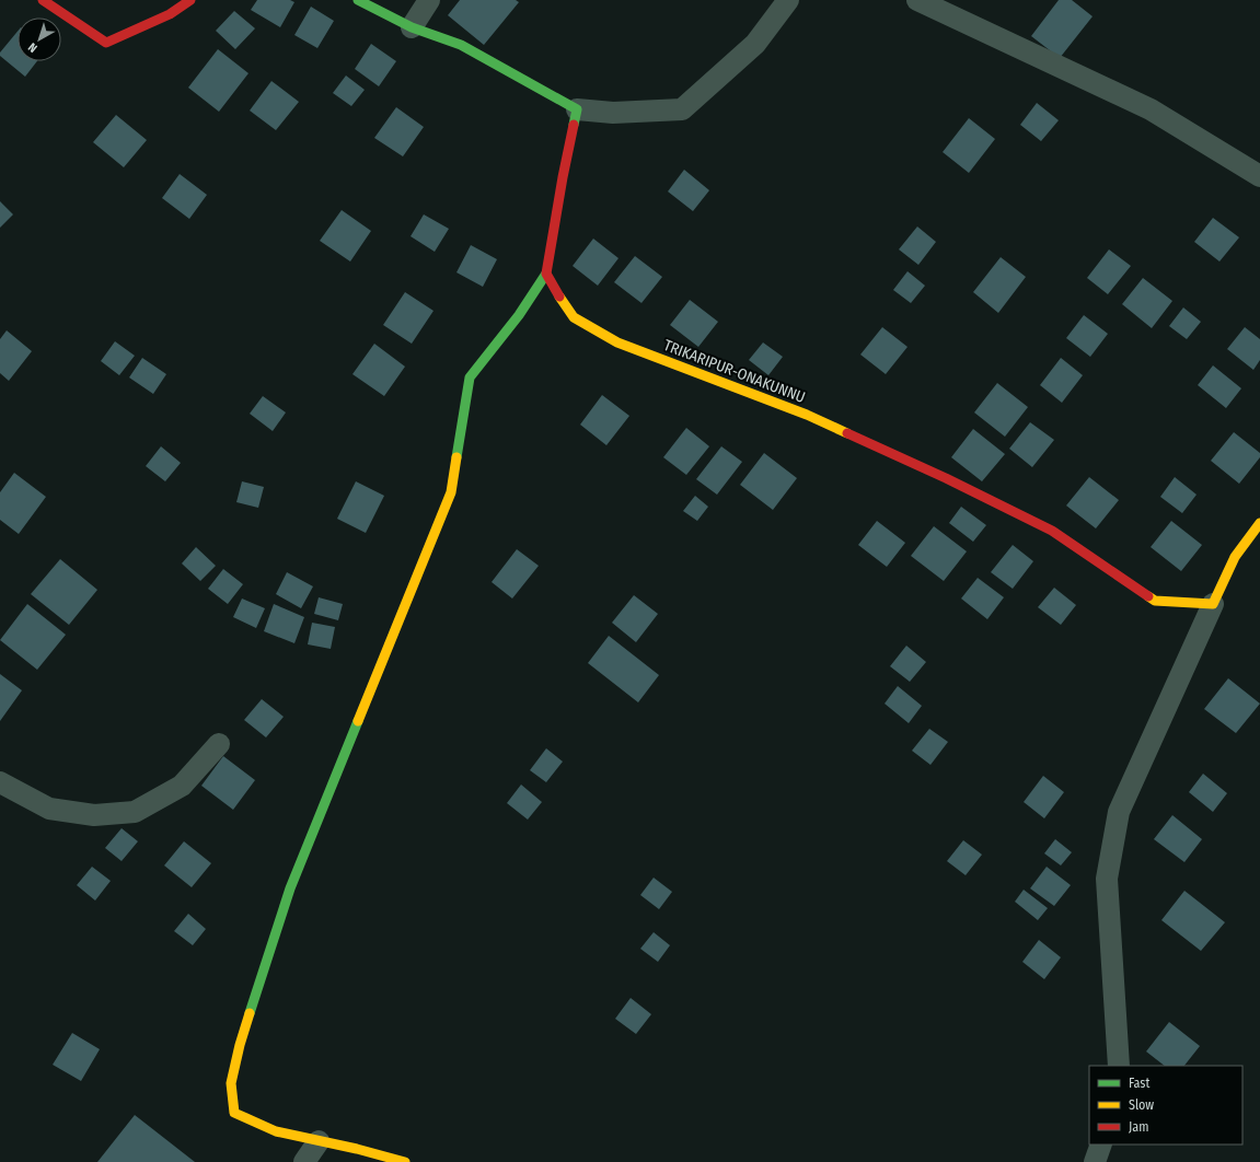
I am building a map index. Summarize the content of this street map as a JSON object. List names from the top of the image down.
{
  "streets": {
    "street": ["TRIKARIPUR-ONAKUNNU"]
  },
  "legend": ["Fast", "Slow", "Jam"],
  "north": "bottom left"
}
